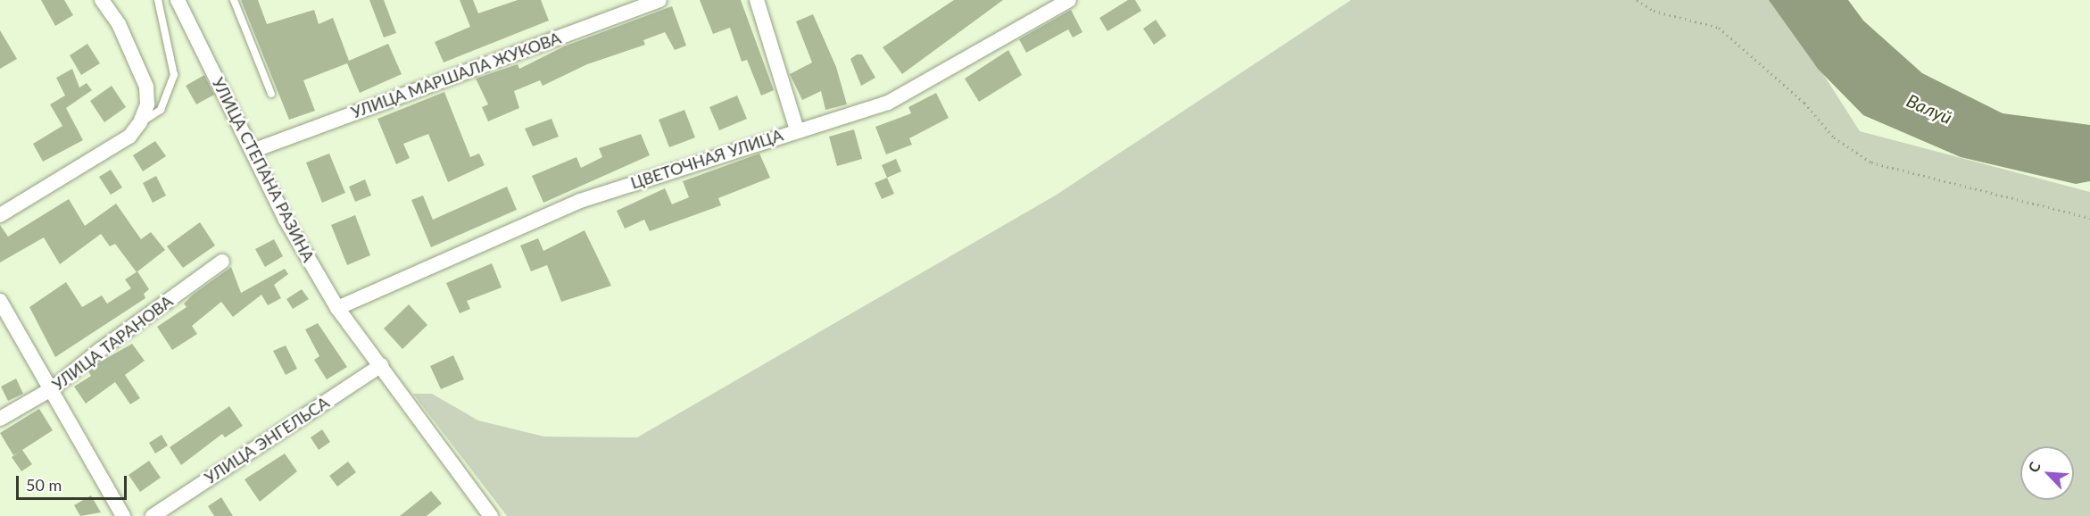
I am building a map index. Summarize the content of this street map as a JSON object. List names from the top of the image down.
{
  "streets": {
    "street": [
      "УЛИЦА МАРШАЛА ЖУКОВА",
      "ЦВЕТОЧНАЯ УЛИЦА",
      "УЛИЦА СТЕПАНА РАЗИНА",
      "УЛИЦА ТАРАНОВА",
      "УЛИЦА ЭНГЕЛЬСА"
    ]
  },
  "crossings": [
    ["УЛИЦА МАРШАЛА ЖУКОВА", "УЛИЦА СТЕПАНА РАЗИНА"],
    ["ЦВЕТОЧНАЯ УЛИЦА", "УЛИЦА СТЕПАНА РАЗИНА"],
    ["УЛИЦА СТЕПАНА РАЗИНА", "УЛИЦА ЭНГЕЛЬСА"]
  ],
  "water": ["Валуй"],
  "scale_bar": "50 m",
  "north": "top left"
}
